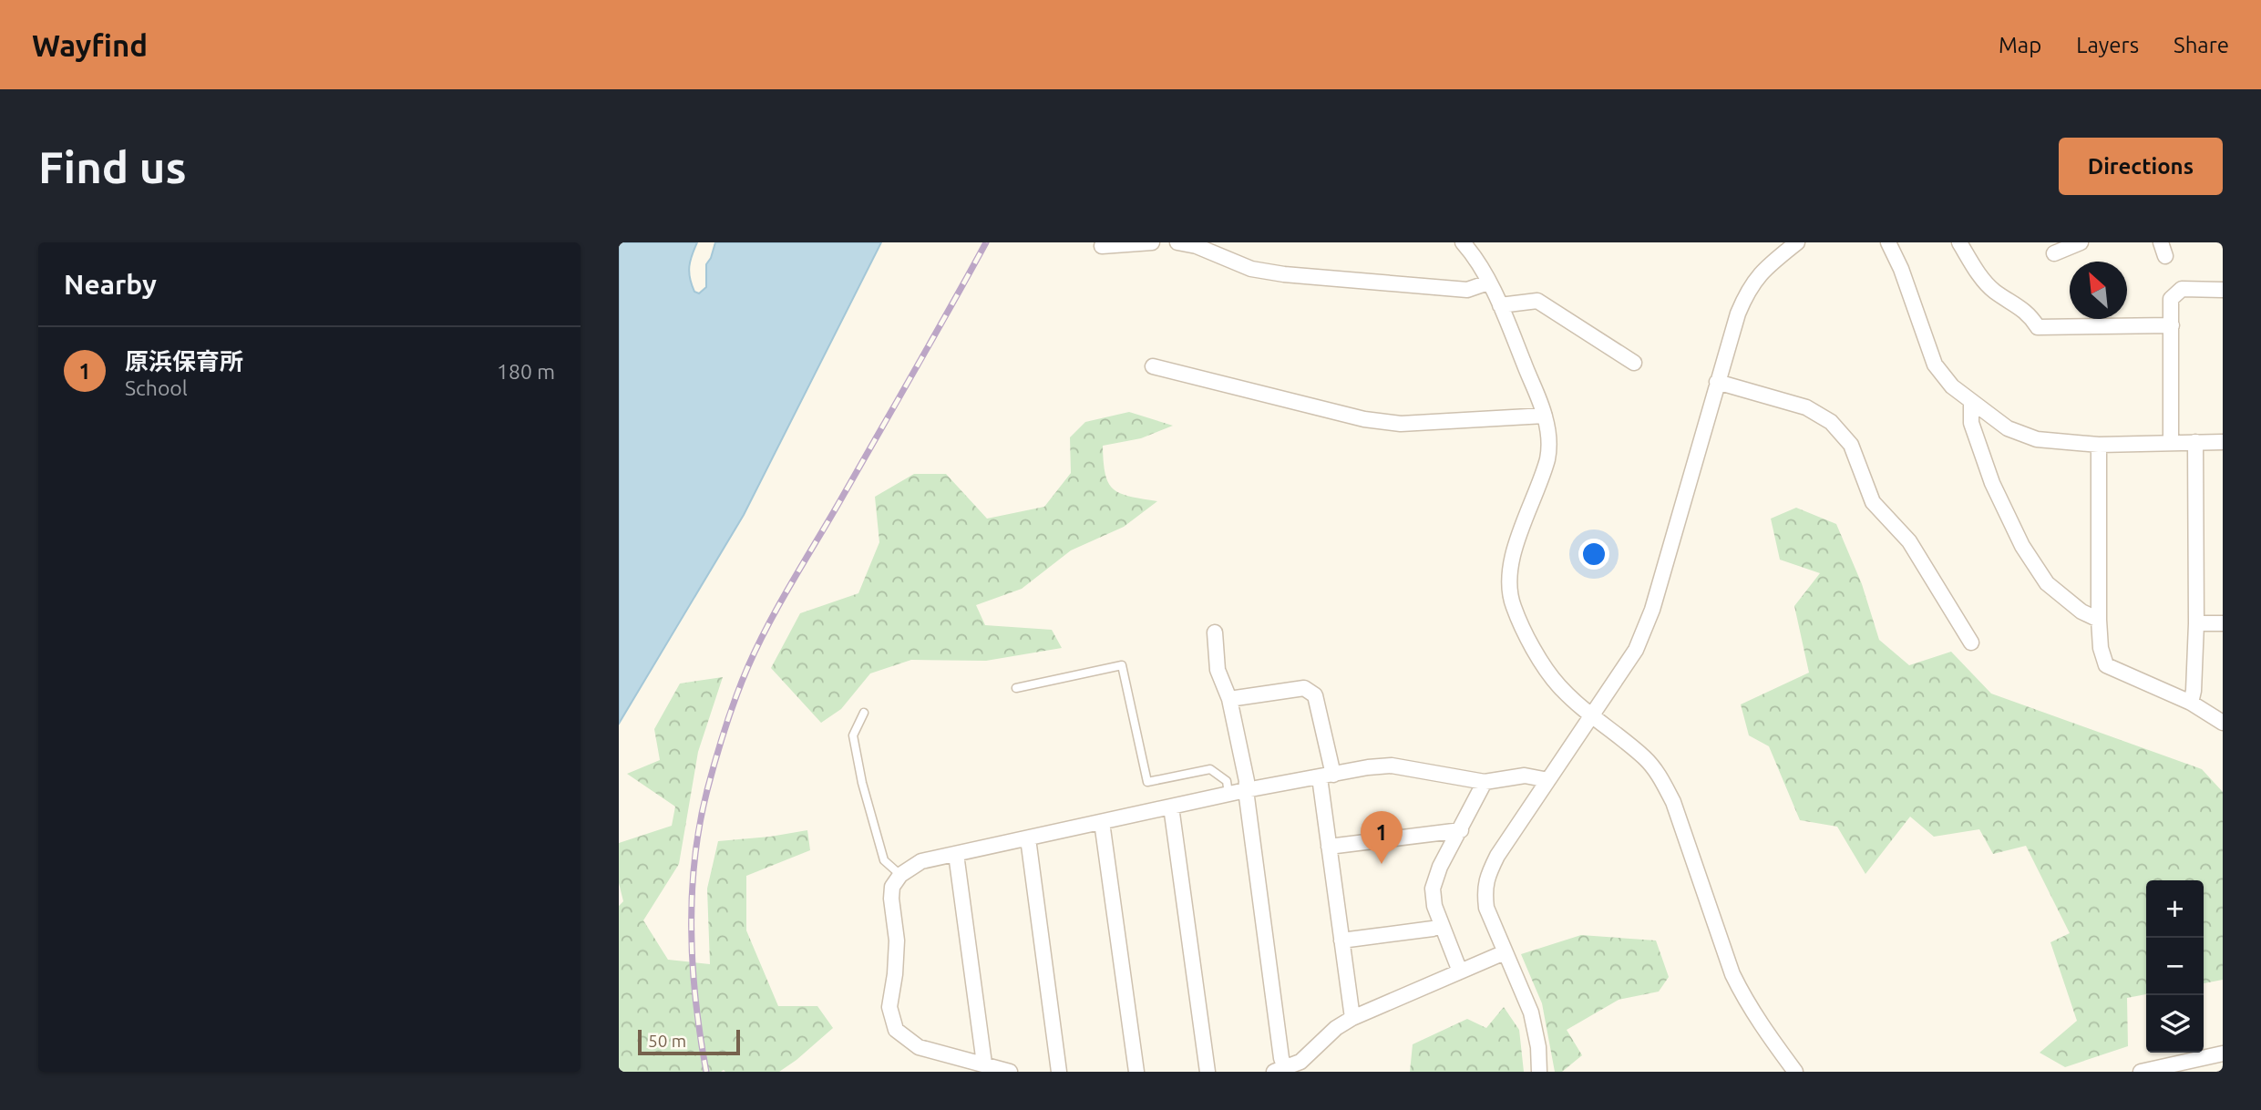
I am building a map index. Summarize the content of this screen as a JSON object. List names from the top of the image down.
{
  "scale_bar": "50 m",
  "north": "top left",
  "page": {
    "header": "Wayfind",
    "nav": ["Map", "Layers", "Share"],
    "buttons": "Directions",
    "title": "Find us",
    "heading": "Nearby",
    "list": [
      {
        "mark": "1",
        "name": "原浜保育所",
        "note": "School",
        "value": "180 m"
      }
    ],
    "pins": "1",
    "map_buttons": ["+", "−"],
    "scale": "50 m"
  }
}
